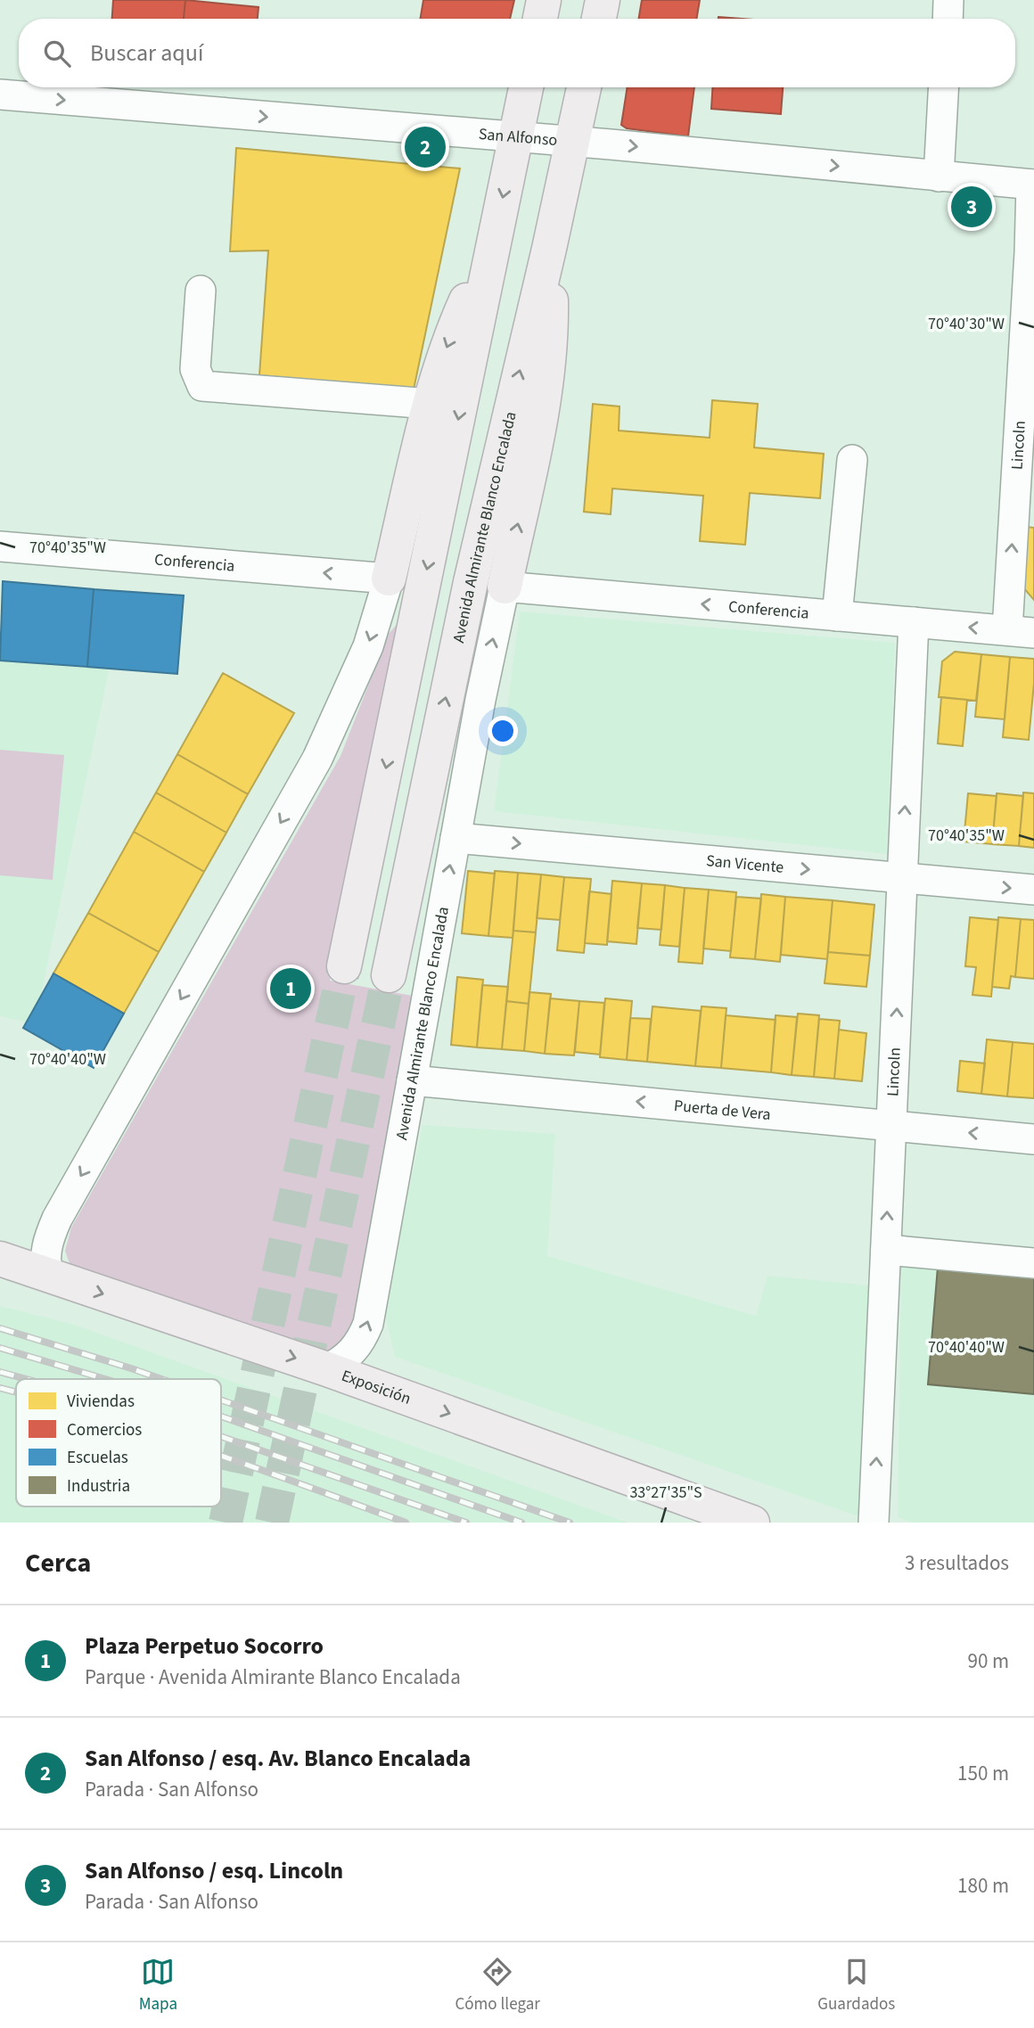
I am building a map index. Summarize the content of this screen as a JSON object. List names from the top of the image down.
{
  "streets": {
    "main road": ["Avenida Almirante Blanco Encalada", "Exposición"],
    "street": [
      "San Alfonso",
      "Lincoln",
      "Conferencia",
      "San Vicente",
      "Puerta de Vera"
    ]
  },
  "crossings": [
    ["San Alfonso", "Lincoln"],
    ["San Alfonso", "Avenida Almirante Blanco Encalada"],
    ["Lincoln", "Conferencia"],
    ["Lincoln", "San Vicente"],
    ["Lincoln", "Puerta de Vera"],
    ["Avenida Almirante Blanco Encalada", "Conferencia"],
    ["Avenida Almirante Blanco Encalada", "San Vicente"],
    ["Avenida Almirante Blanco Encalada", "Puerta de Vera"],
    ["Avenida Almirante Blanco Encalada", "Exposición"]
  ],
  "one_way": [
    "San Alfonso",
    "Lincoln",
    "Conferencia",
    "San Vicente",
    "Puerta de Vera",
    "Exposición"
  ],
  "legend": [
    "Viviendas",
    "Comercios",
    "Escuelas",
    "Industria"
  ],
  "page": {
    "search": "Buscar aquí",
    "pins": ["2", "3", "1"],
    "heading": ["Cerca", "3 resultados"],
    "list": [
      {
        "mark": "1",
        "name": "Plaza Perpetuo Socorro",
        "note": "Parque · Avenida Almirante Blanco Encalada",
        "value": "90 m"
      },
      {
        "mark": "2",
        "name": "San Alfonso / esq. Av. Blanco Encalada",
        "note": "Parada · San Alfonso",
        "value": "150 m"
      },
      {
        "mark": "3",
        "name": "San Alfonso / esq. Lincoln",
        "note": "Parada · San Alfonso",
        "value": "180 m"
      }
    ],
    "nav": ["Mapa", "Cómo llegar", "Guardados"]
  },
  "coordinates": [
    "70°40'30\"W",
    "70°40'35\"W",
    "70°40'40\"W",
    "33°27'35\"S"
  ]
}
